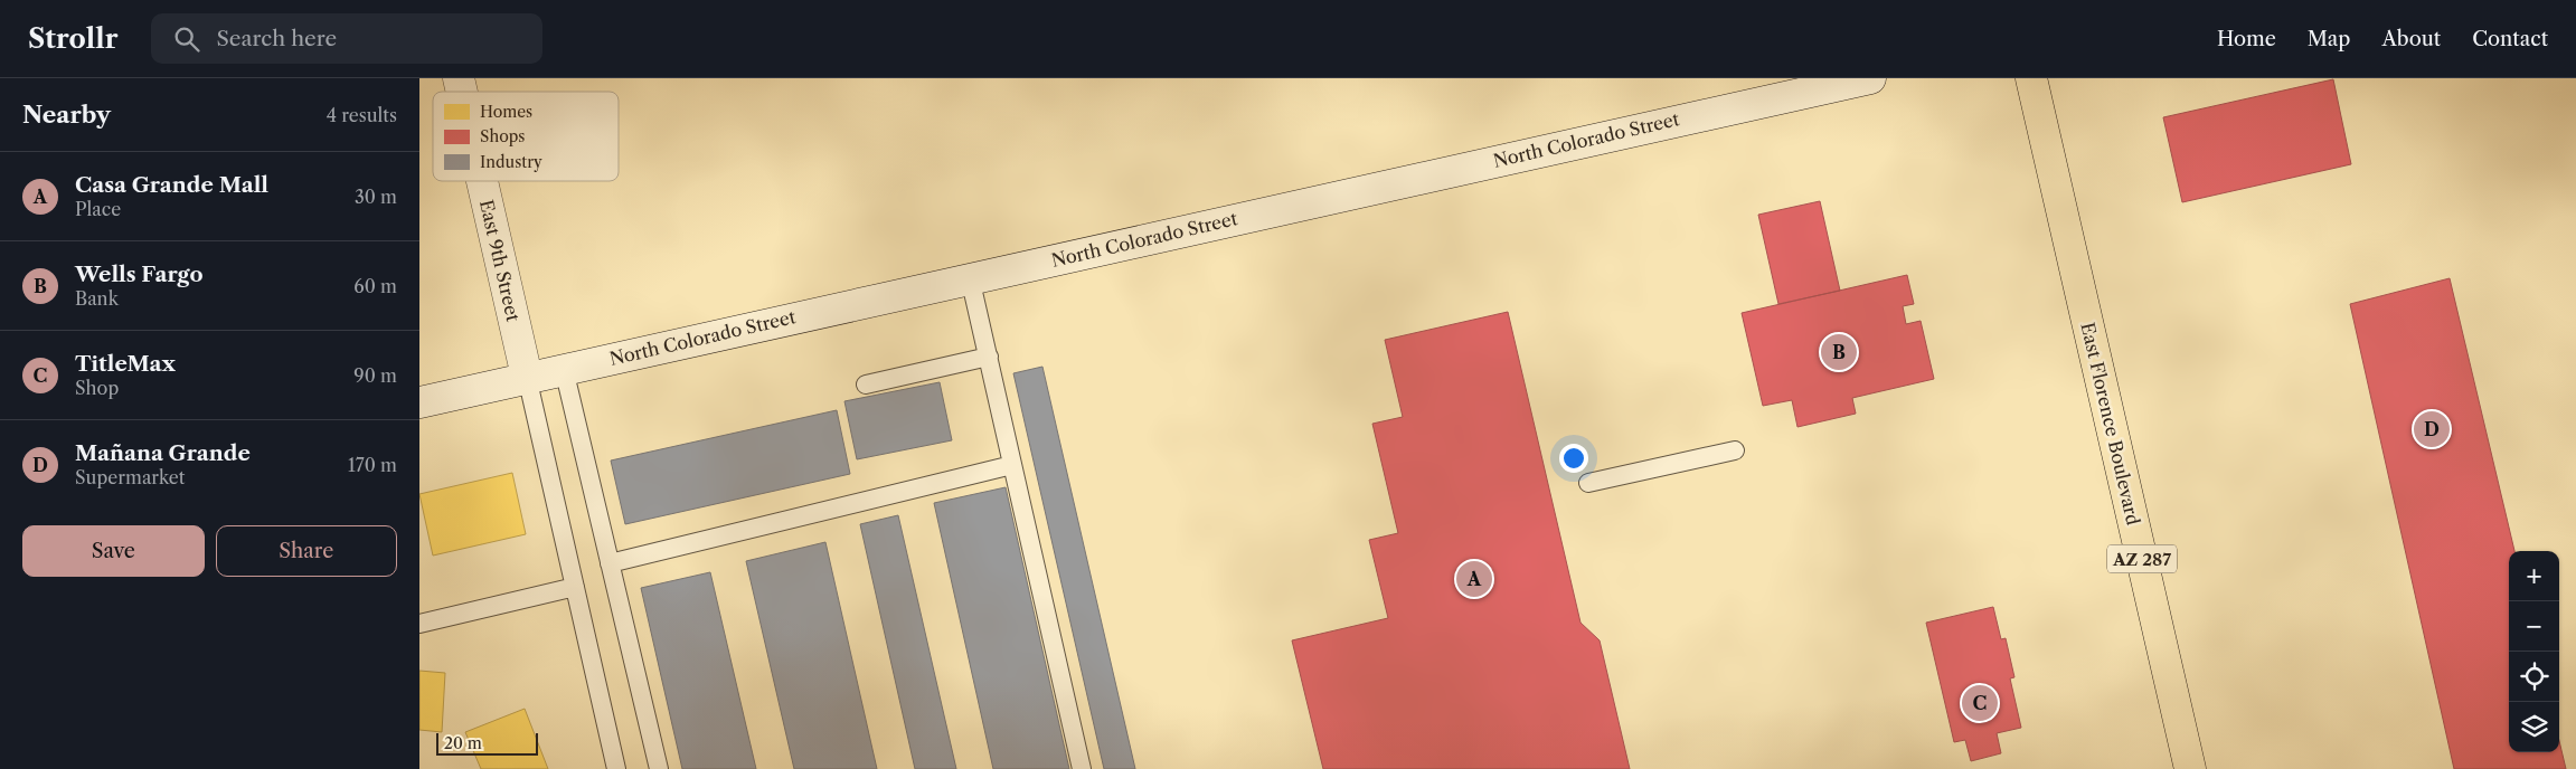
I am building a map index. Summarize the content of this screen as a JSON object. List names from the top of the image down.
{
  "streets": {
    "main road": ["East Florence Boulevard", "AZ 287"],
    "street": ["North Colorado Street", "East 9th Street"]
  },
  "crossings": [
    ["North Colorado Street", "East 9th Street"]
  ],
  "legend": ["Homes", "Shops", "Industry"],
  "scale_bar": "20 m",
  "page": {
    "header": "Strollr",
    "search": "Search here",
    "nav": [
      "Home",
      "Map",
      "About",
      "Contact"
    ],
    "heading": ["Nearby", "4 results"],
    "list": [
      {
        "mark": "A",
        "name": "Casa Grande Mall",
        "note": "Place",
        "value": "30 m"
      },
      {
        "mark": "B",
        "name": "Wells Fargo",
        "note": "Bank",
        "value": "60 m"
      },
      {
        "mark": "C",
        "name": "TitleMax",
        "note": "Shop",
        "value": "90 m"
      },
      {
        "mark": "D",
        "name": "Mañana Grande",
        "note": "Supermarket",
        "value": "170 m"
      }
    ],
    "pins": [
      "B",
      "D",
      "A",
      "C"
    ],
    "buttons": ["Save", "Share"],
    "map_buttons": ["+", "−"],
    "scale": "20 m"
  }
}
